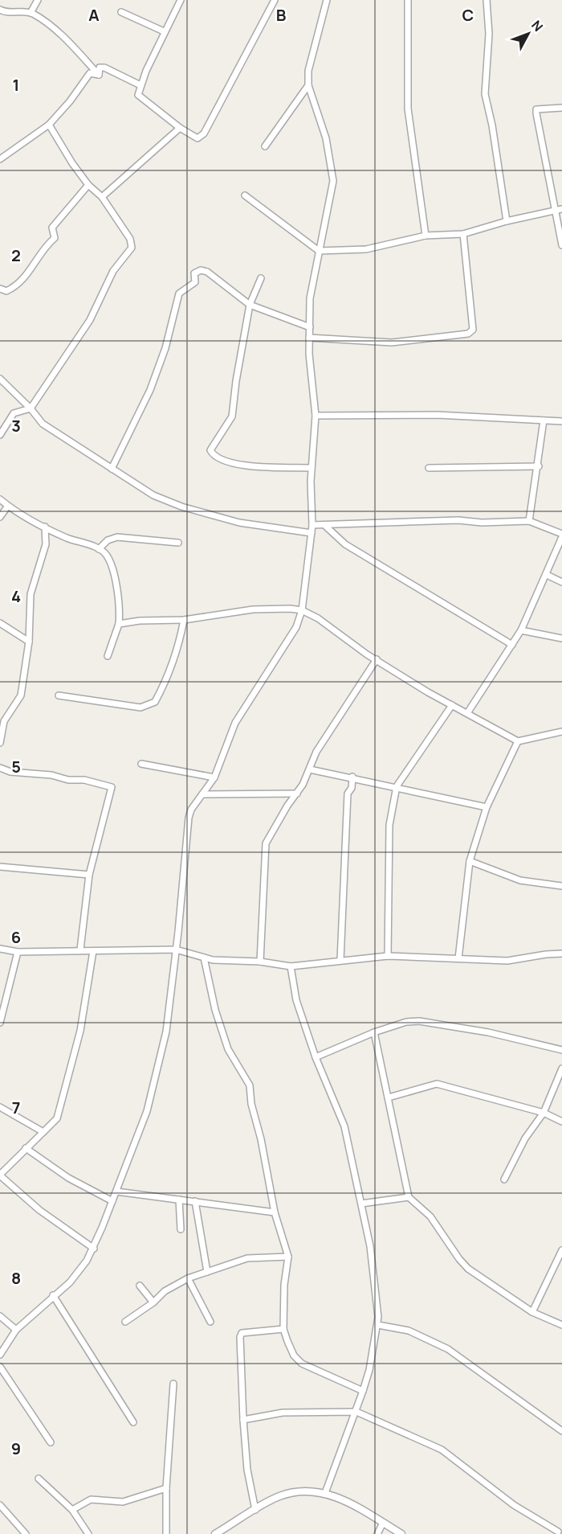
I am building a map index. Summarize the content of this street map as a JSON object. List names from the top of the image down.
{
  "north": "top right",
  "grid": {
    "columns": ["A", "B", "C"],
    "rows": [
      "1",
      "2",
      "3",
      "4",
      "5",
      "6",
      "7",
      "8",
      "9"
    ]
  }
}
